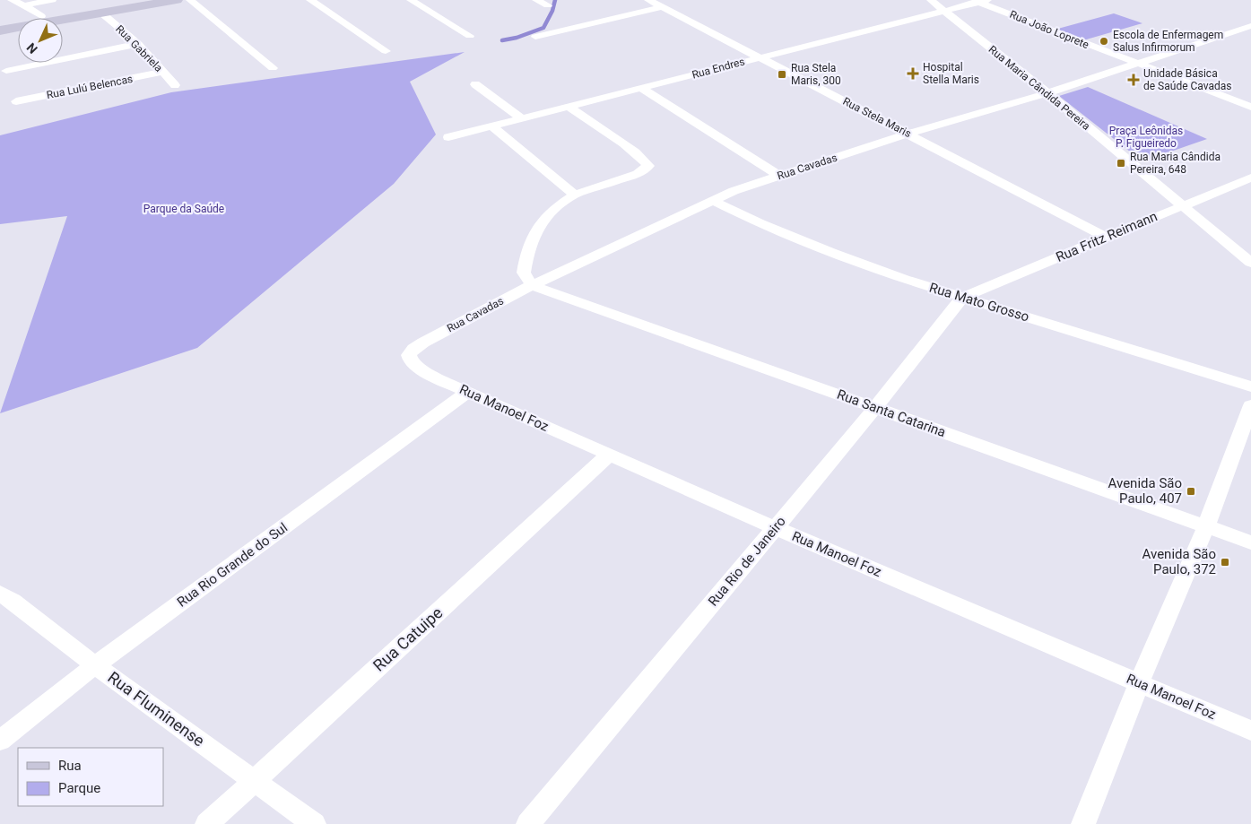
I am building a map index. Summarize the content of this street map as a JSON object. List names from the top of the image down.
{
  "streets": {
    "street": [
      "Rua João Loprete",
      "Rua Gabriela",
      "Rua Endres",
      "Rua Lulú Belencas",
      "Rua Maria Cândida Pereira",
      "Rua Stela Maris",
      "Rua Cavadas",
      "Rua Fritz Reimann",
      "Rua Mato Grosso",
      "Rua Manoel Foz",
      "Rua Santa Catarina",
      "Rua Rio de Janeiro",
      "Rua Rio Grande do Sul",
      "Rua Catuipe",
      "Rua Fluminense"
    ]
  },
  "crossings": [
    ["Rua João Loprete", "Rua Endres"],
    ["Rua João Loprete", "Rua Cavadas"],
    ["Rua Gabriela", "Rua Lulú Belencas"],
    ["Rua Endres", "Rua Maria Cândida Pereira"],
    ["Rua Endres", "Rua Stela Maris"],
    ["Rua Maria Cândida Pereira", "Rua Cavadas"],
    ["Rua Maria Cândida Pereira", "Rua Fritz Reimann"],
    ["Rua Stela Maris", "Rua Cavadas"],
    ["Rua Stela Maris", "Rua Fritz Reimann"],
    ["Rua Cavadas", "Rua Mato Grosso"],
    ["Rua Cavadas", "Rua Manoel Foz"],
    ["Rua Cavadas", "Rua Santa Catarina"],
    ["Rua Fritz Reimann", "Rua Mato Grosso"],
    ["Rua Fritz Reimann", "Rua Rio de Janeiro"],
    ["Rua Mato Grosso", "Rua Rio de Janeiro"],
    ["Rua Manoel Foz", "Rua Rio de Janeiro"],
    ["Rua Manoel Foz", "Rua Rio Grande do Sul"],
    ["Rua Manoel Foz", "Rua Catuipe"],
    ["Rua Santa Catarina", "Rua Rio de Janeiro"],
    ["Rua Rio Grande do Sul", "Rua Fluminense"],
    ["Rua Catuipe", "Rua Fluminense"]
  ],
  "parks": ["Praça Leônidas P. Figueiredo", "Parque da Saúde"],
  "places": {
    "other": ["Escola de Enfermagem Salus Infirmorum"],
    "health": ["Hospital Stella Maris", "Unidade Básica de Saúde Cavadas"],
    "transit": [
      "Rua Stela Maris, 300",
      "Rua Maria Cândida Pereira, 648",
      "Avenida São Paulo, 407",
      "Avenida São Paulo, 372"
    ]
  },
  "legend": ["Rua", "Parque"],
  "north": "bottom left"
}
